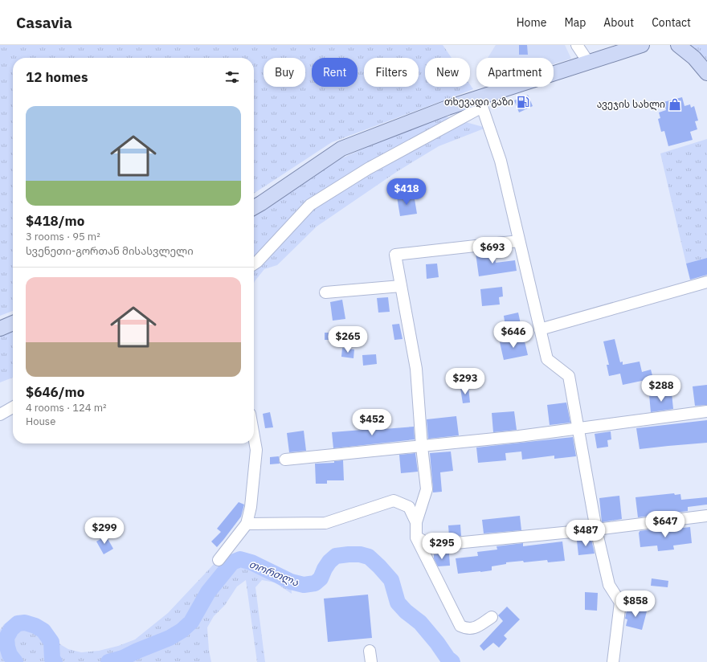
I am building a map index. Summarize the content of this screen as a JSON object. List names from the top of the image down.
{
  "water": ["თორთლა"],
  "places": {
    "fuel station": ["თხევადი გაზი"],
    "shop": ["ავეჯის სახლი"]
  },
  "page": {
    "header": "Casavia",
    "nav": [
      "Home",
      "Map",
      "About",
      "Contact"
    ],
    "chip": [
      "Buy",
      "Rent",
      "Filters",
      "New",
      "Apartment"
    ],
    "heading": "12 homes",
    "list": [
      {
        "name": "$418/mo",
        "note": "3 rooms · 95 m² · სვენეთი-გორთან მისასვლელი"
      },
      {
        "name": "$646/mo",
        "note": "4 rooms · 124 m² · House"
      }
    ],
    "price": [
      "$418",
      "$693",
      "$646",
      "$265",
      "$293",
      "$288",
      "$452",
      "$647",
      "$299",
      "$487",
      "$295",
      "$858"
    ]
  }
}
